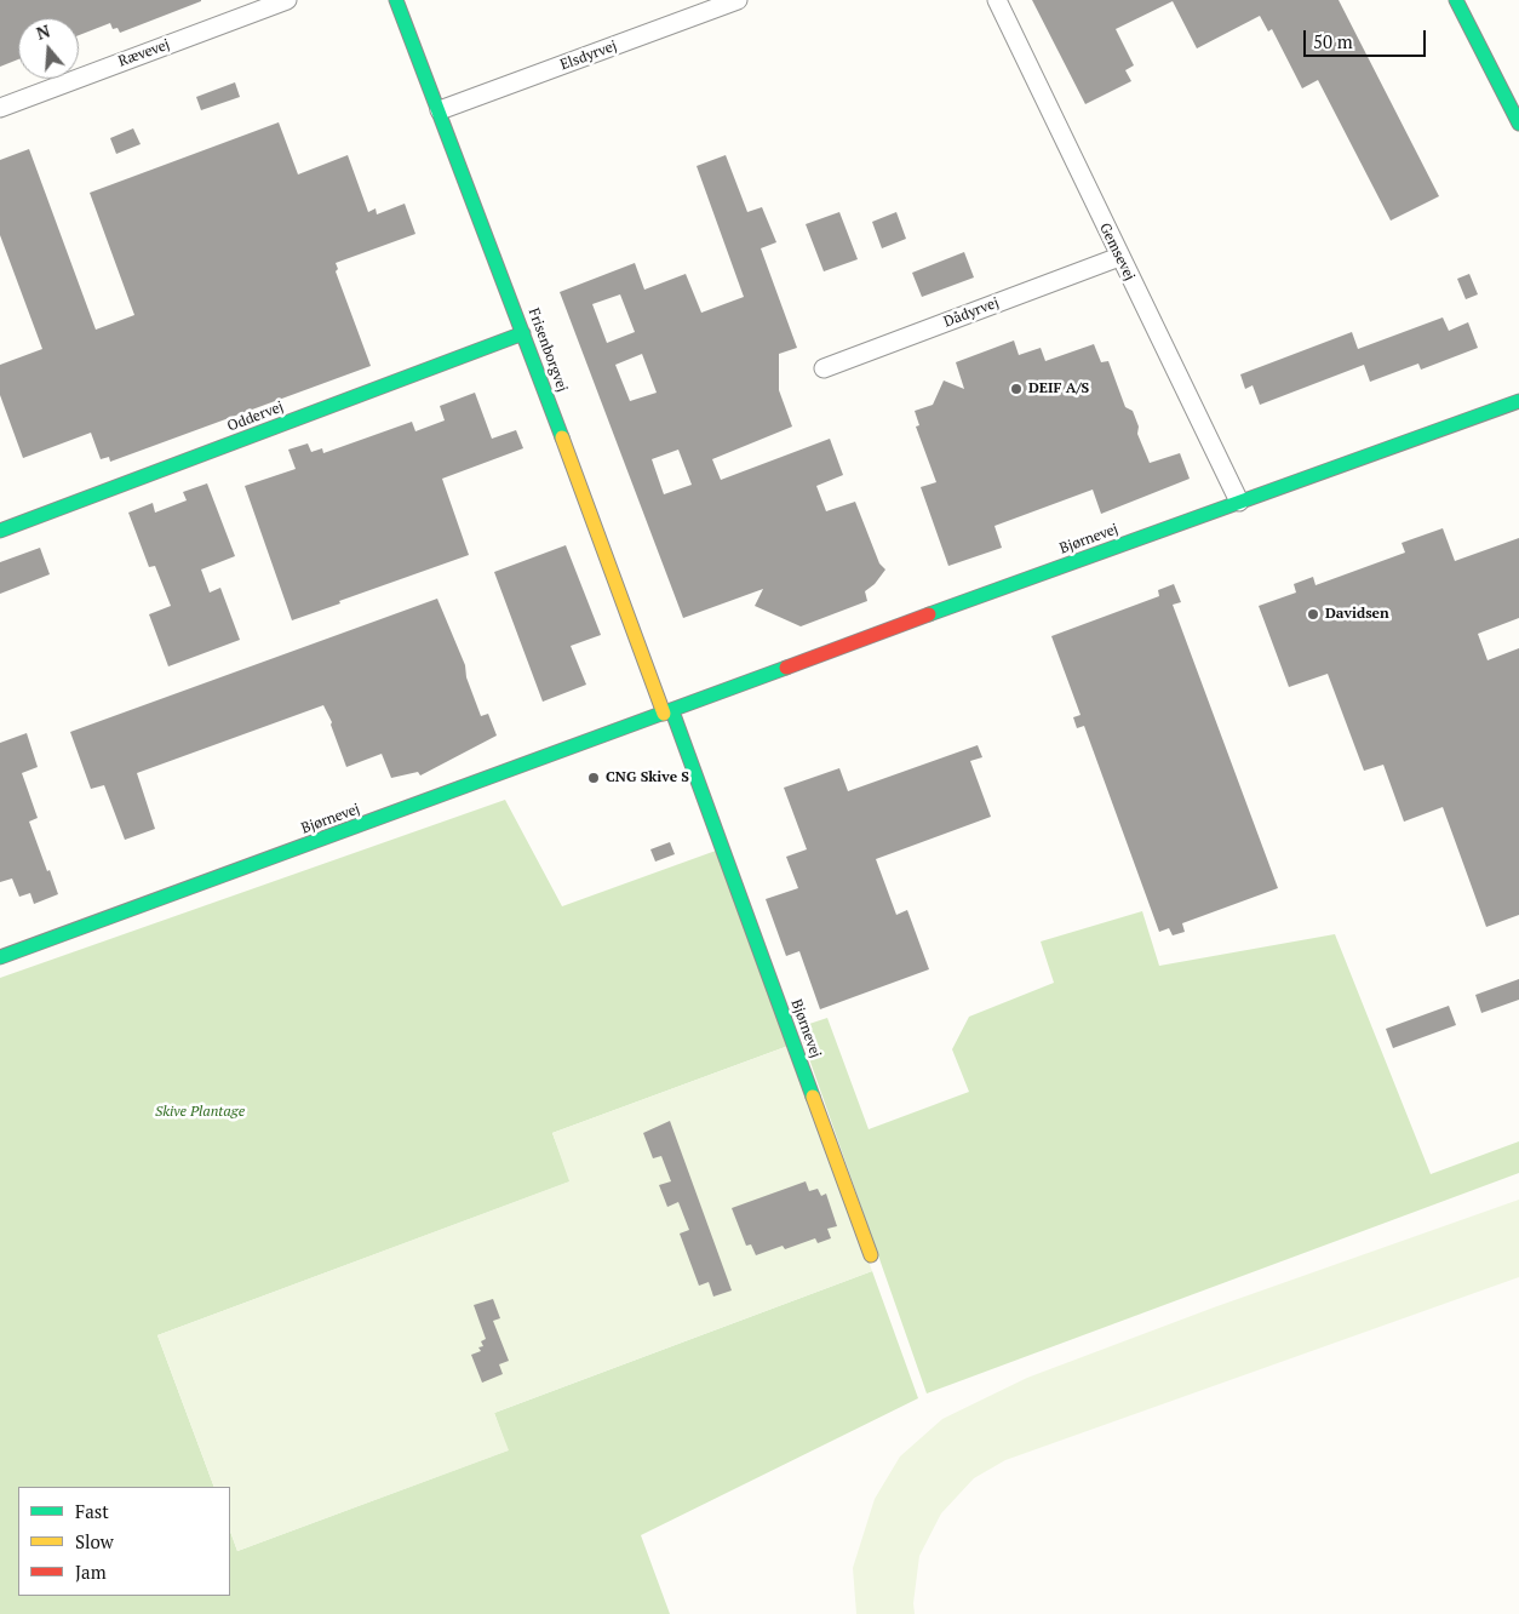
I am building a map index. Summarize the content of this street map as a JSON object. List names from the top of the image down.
{
  "streets": {
    "street": [
      "Rævevej",
      "Elsdyrvej",
      "Gemsevej",
      "Dådyrvej",
      "Frisenborgvej",
      "Oddervej",
      "Bjørnevej"
    ]
  },
  "crossings": [
    ["Elsdyrvej", "Frisenborgvej"],
    ["Gemsevej", "Dådyrvej"],
    ["Gemsevej", "Bjørnevej"],
    ["Frisenborgvej", "Oddervej"],
    ["Frisenborgvej", "Bjørnevej"]
  ],
  "parks": ["Skive Plantage"],
  "places": ["DEIF A/S", "Davidsen", "CNG Skive S"],
  "legend": ["Fast", "Slow", "Jam"],
  "scale_bar": "50 m",
  "north": "top"
}
